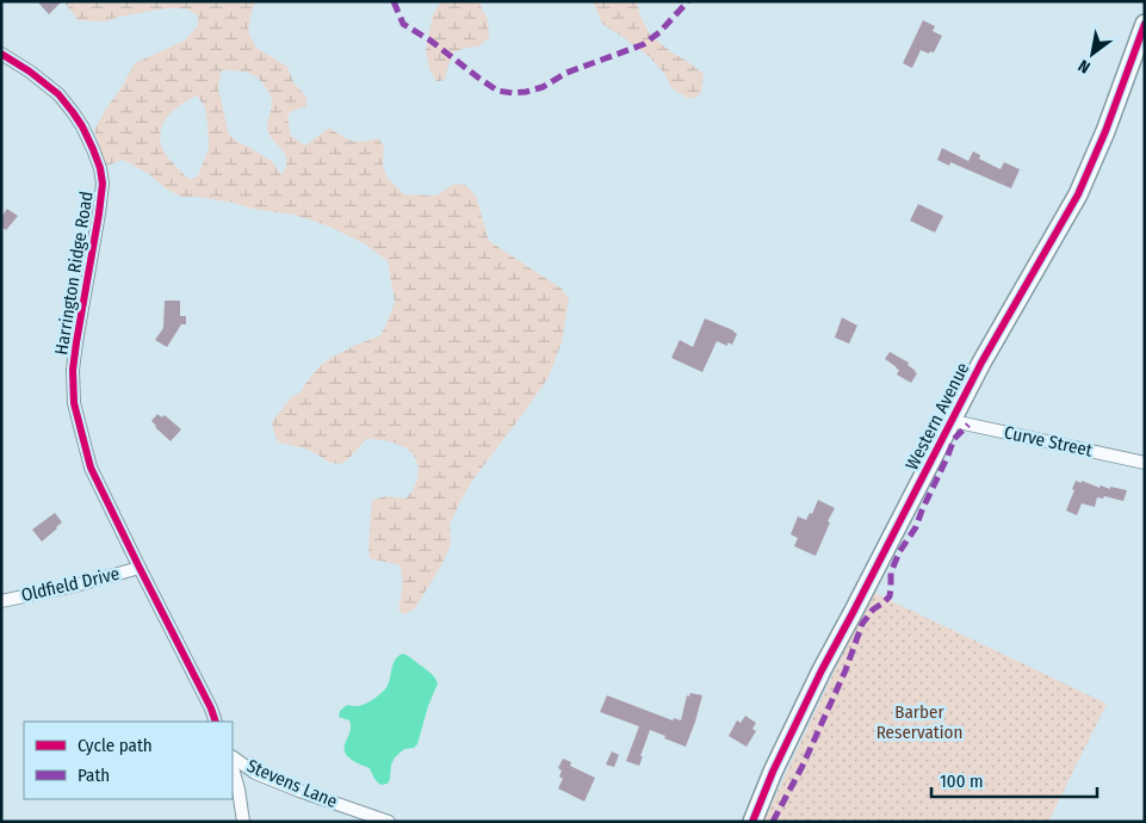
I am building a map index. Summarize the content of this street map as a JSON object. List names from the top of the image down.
{
  "streets": {
    "street": [
      "Harrington Ridge Road",
      "Western Avenue",
      "Curve Street",
      "Oldfield Drive",
      "Stevens Lane"
    ]
  },
  "crossings": [
    ["Harrington Ridge Road", "Oldfield Drive"],
    ["Western Avenue", "Curve Street"]
  ],
  "parks": ["Barber Reservation"],
  "legend": ["Cycle path", "Path"],
  "scale_bar": "100 m",
  "north": "bottom left"
}
